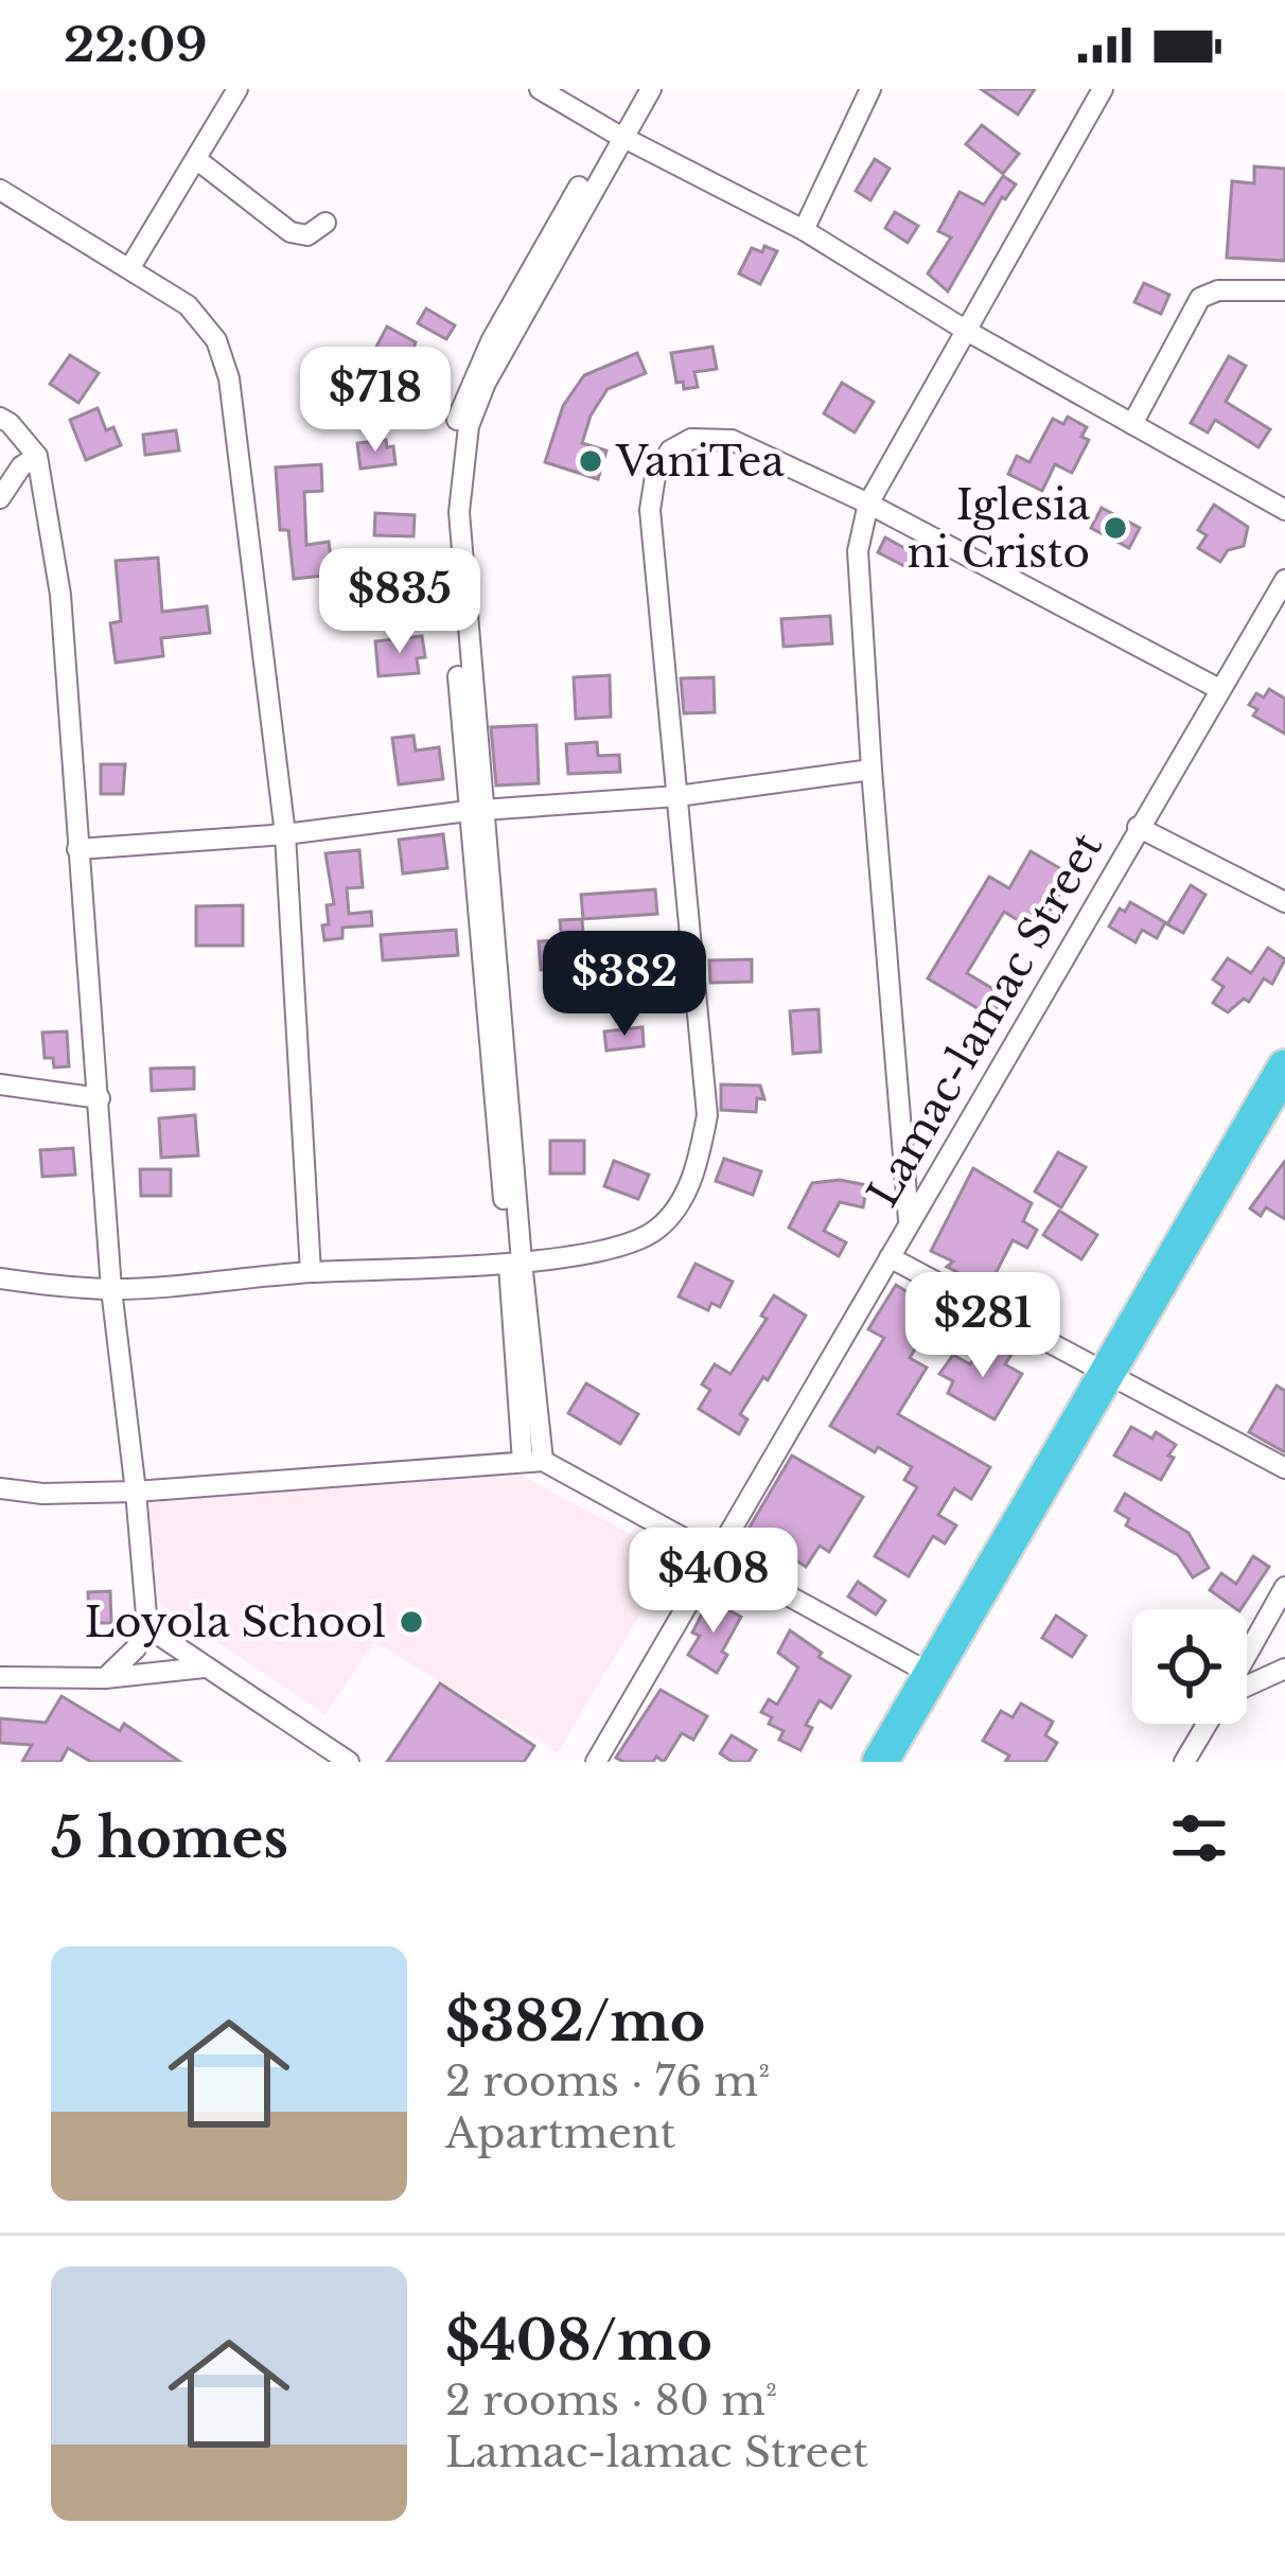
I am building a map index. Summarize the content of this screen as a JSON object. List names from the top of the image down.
{
  "streets": {
    "street": ["Lamac-lamac Street"]
  },
  "places": ["VaniTea", "Iglesia ni Cristo", "Loyola School"],
  "page": {
    "status": "22:09",
    "price": [
      "$718",
      "$835",
      "$382",
      "$281",
      "$408"
    ],
    "heading": "5 homes",
    "list": [
      {
        "name": "$382/mo",
        "note": "2 rooms · 76 m² · Apartment"
      },
      {
        "name": "$408/mo",
        "note": "2 rooms · 80 m² · Lamac-lamac Street"
      }
    ]
  }
}
